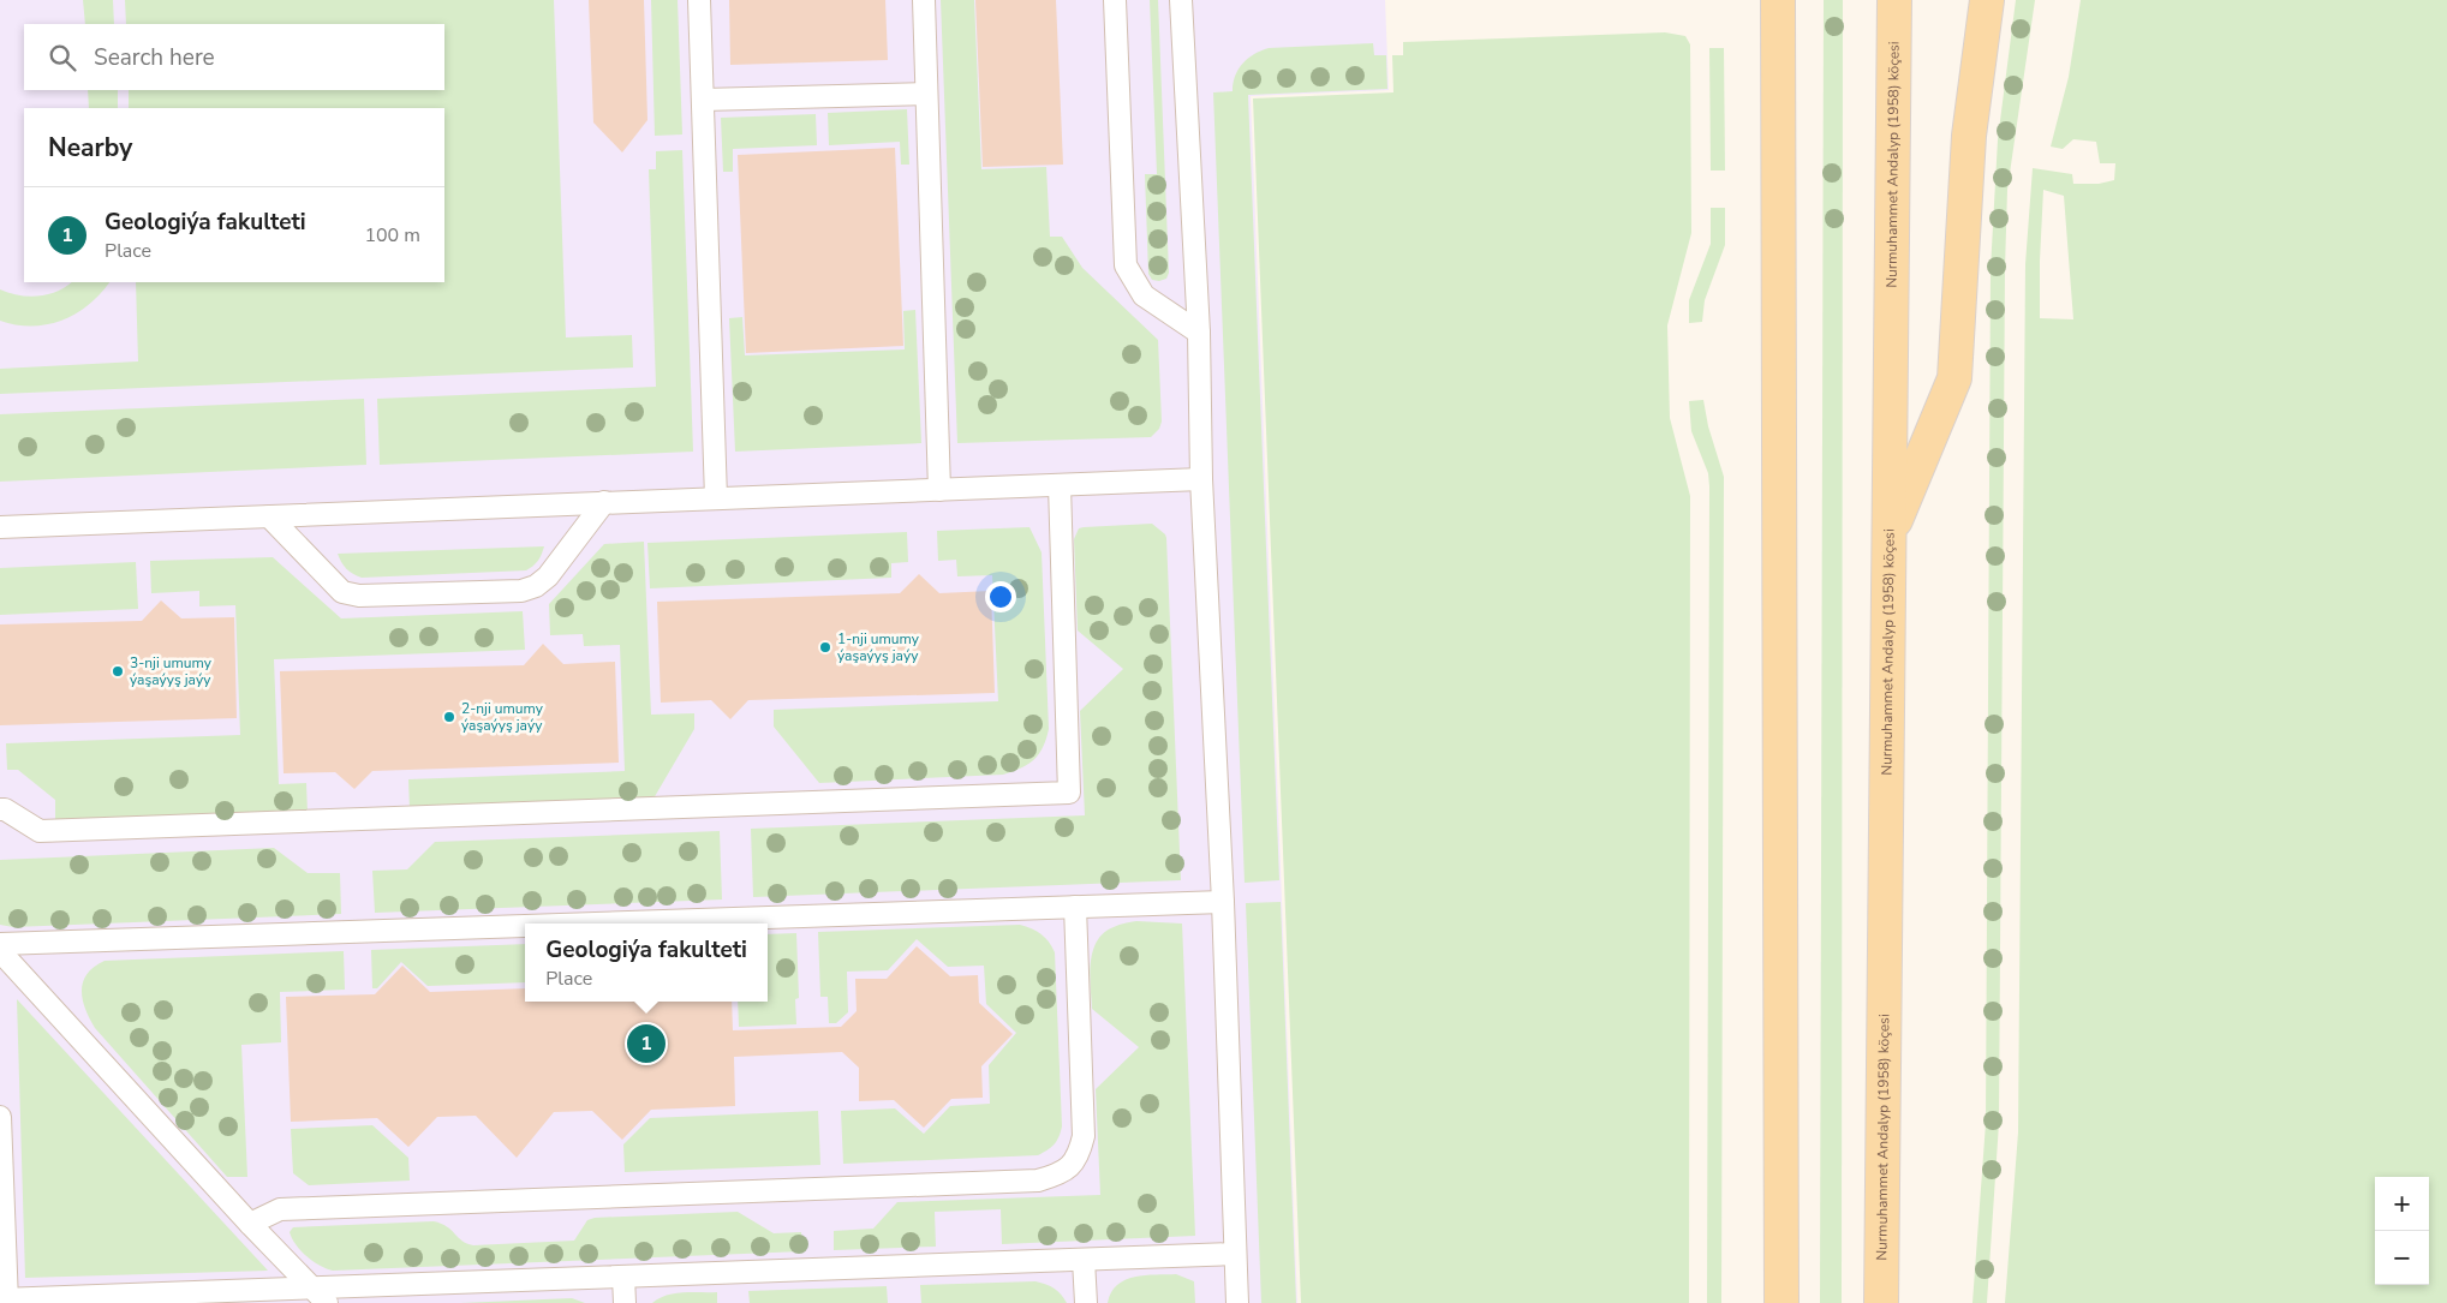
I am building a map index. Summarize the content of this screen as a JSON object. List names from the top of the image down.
{
  "streets": {
    "main road": ["Nurmuhammet Andalyp (1958) köçesi"]
  },
  "places": ["1-nji umumy ýaşaýyş jaýy", "3-nji umumy ýaşaýyş jaýy", "2-nji umumy ýaşaýyş jaýy"],
  "page": {
    "search": "Search here",
    "heading": "Nearby",
    "list": [
      {
        "mark": "1",
        "name": "Geologiýa fakulteti",
        "note": "Place",
        "value": "100 m"
      }
    ],
    "popup": ["Geologiýa fakulteti", "Place"],
    "pins": "1",
    "map_buttons": ["+", "−"]
  }
}
